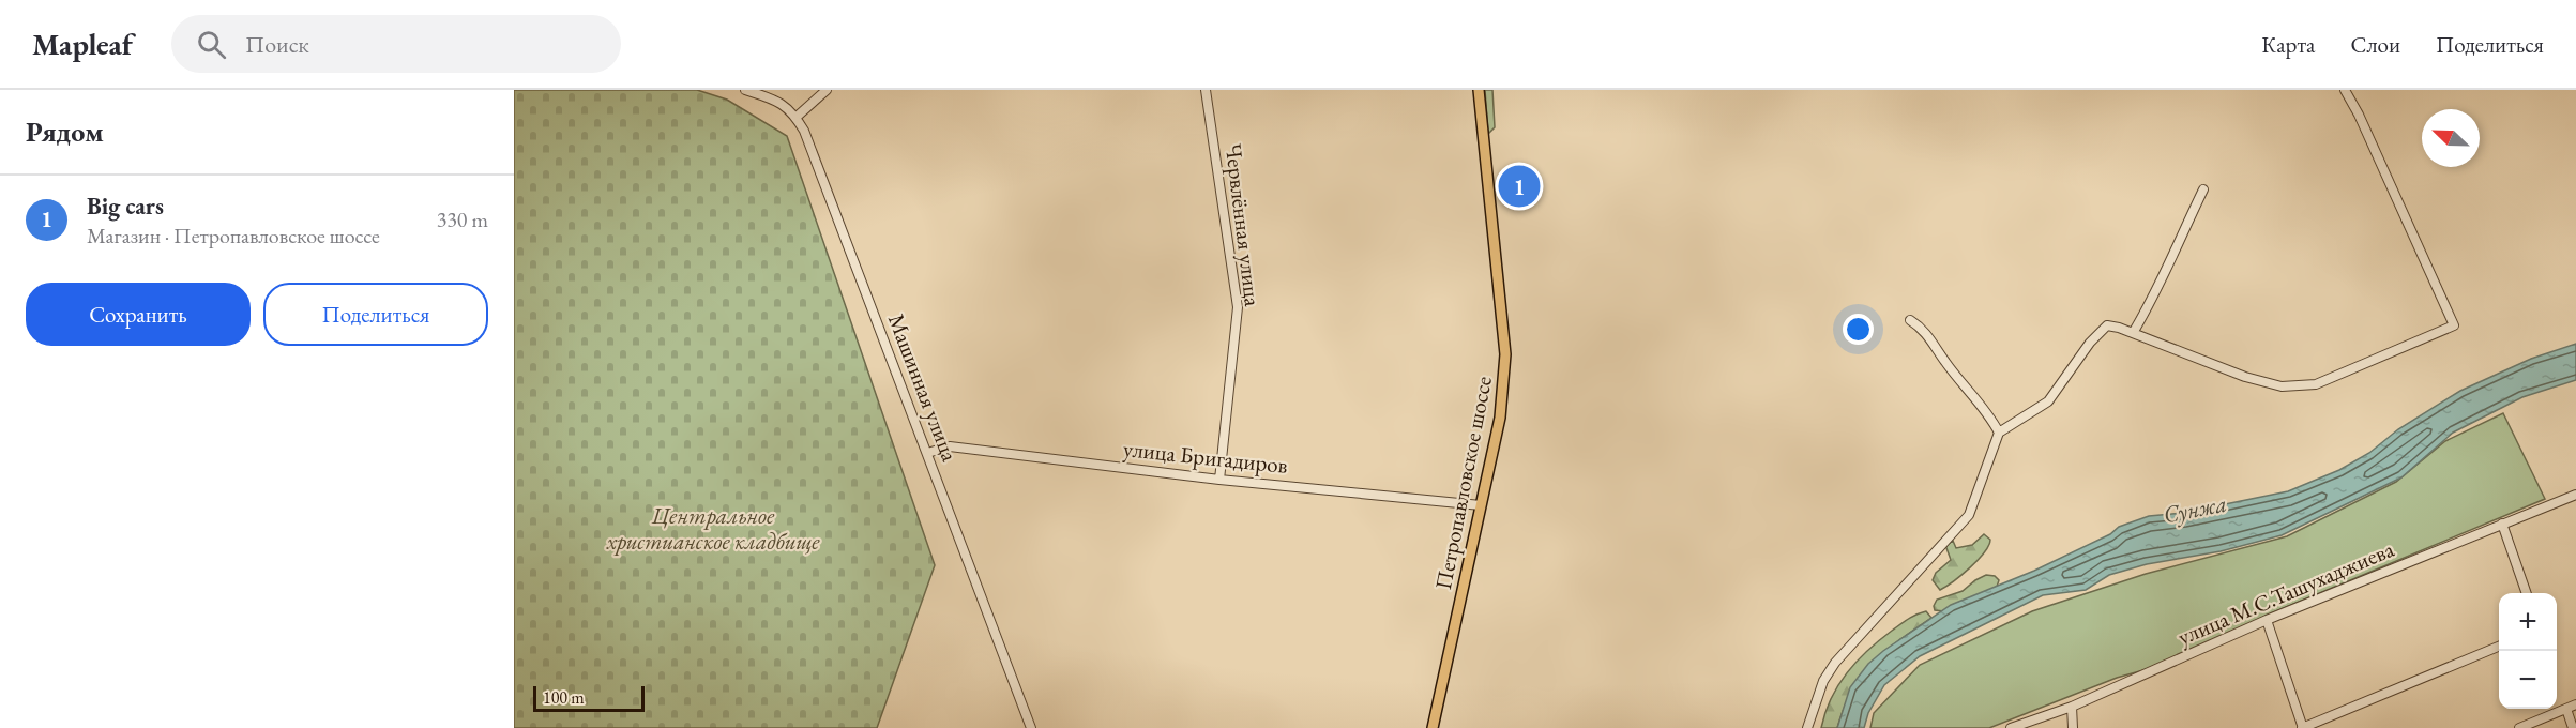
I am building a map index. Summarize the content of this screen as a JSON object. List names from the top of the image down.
{
  "streets": {
    "main road": ["Петропавловское шоссе"],
    "street": [
      "Червлённая улица",
      "Машинная улица",
      "улица Бригадиров",
      "улица М.С.Ташухаджиева"
    ]
  },
  "crossings": [
    ["Червлённая улица", "улица Бригадиров"],
    ["Машинная улица", "улица Бригадиров"],
    ["улица Бригадиров", "Петропавловское шоссе"]
  ],
  "water": ["Сунжа"],
  "parks": ["Центральное христианское кладбище"],
  "scale_bar": "100 m",
  "north": "top left",
  "page": {
    "header": "Mapleaf",
    "search": "Поиск",
    "nav": ["Карта", "Слои", "Поделиться"],
    "heading": "Рядом",
    "pins": "1",
    "list": [
      {
        "mark": "1",
        "name": "Big cars",
        "note": "Магазин · Петропавловское шоссе",
        "value": "330 m"
      }
    ],
    "buttons": ["Сохранить", "Поделиться"],
    "map_buttons": ["+", "−"],
    "scale": "100 m"
  }
}
